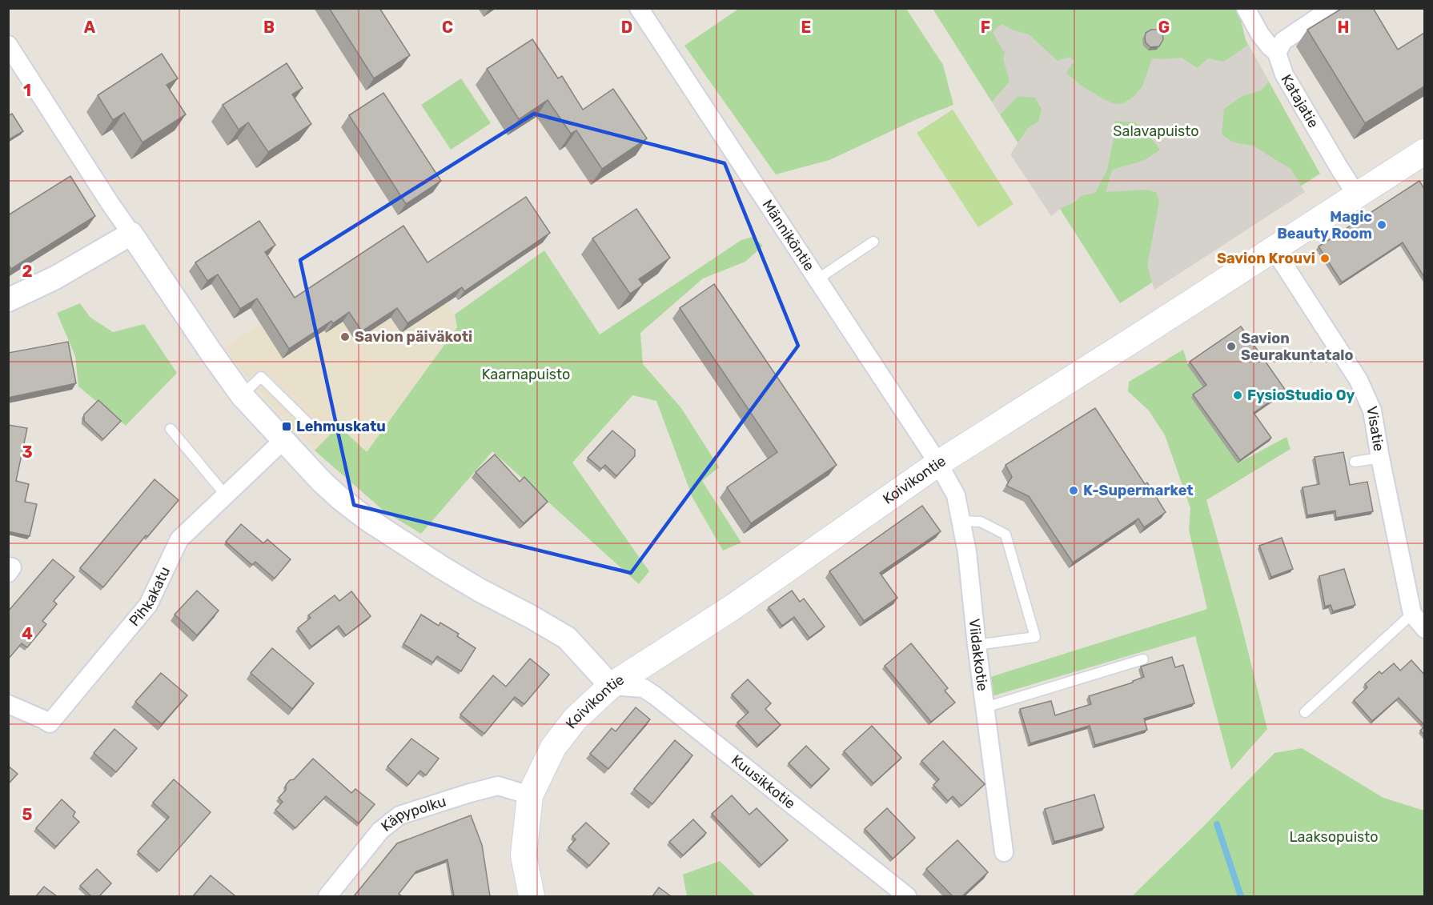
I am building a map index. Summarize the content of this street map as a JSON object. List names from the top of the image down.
{
  "streets": {
    "main road": ["Koivikontie"],
    "street": [
      "Katajatie",
      "Männiköntie",
      "Visatie",
      "Pihkakatu",
      "Viidakkotie",
      "Kuusikkotie",
      "Käpypolku"
    ]
  },
  "crossings": [
    ["Katajatie", "Koivikontie"],
    ["Männiköntie", "Koivikontie"],
    ["Männiköntie", "Viidakkotie"],
    ["Visatie", "Koivikontie"],
    ["Koivikontie", "Viidakkotie"],
    ["Koivikontie", "Kuusikkotie"],
    ["Koivikontie", "Käpypolku"]
  ],
  "parks": ["Salavapuisto", "Kaarnapuisto", "Laaksopuisto"],
  "places": {
    "other": [
      "Magic Beauty Room",
      "Savion Krouvi",
      "Savion päiväkoti",
      "Savion Seurakuntatalo",
      "FysioStudio Oy",
      "K-Supermarket"
    ],
    "transit": ["Lehmuskatu"]
  },
  "grid": {
    "columns": [
      "A",
      "B",
      "C",
      "D",
      "E",
      "F",
      "G",
      "H"
    ],
    "rows": [
      "1",
      "2",
      "3",
      "4",
      "5"
    ]
  }
}
